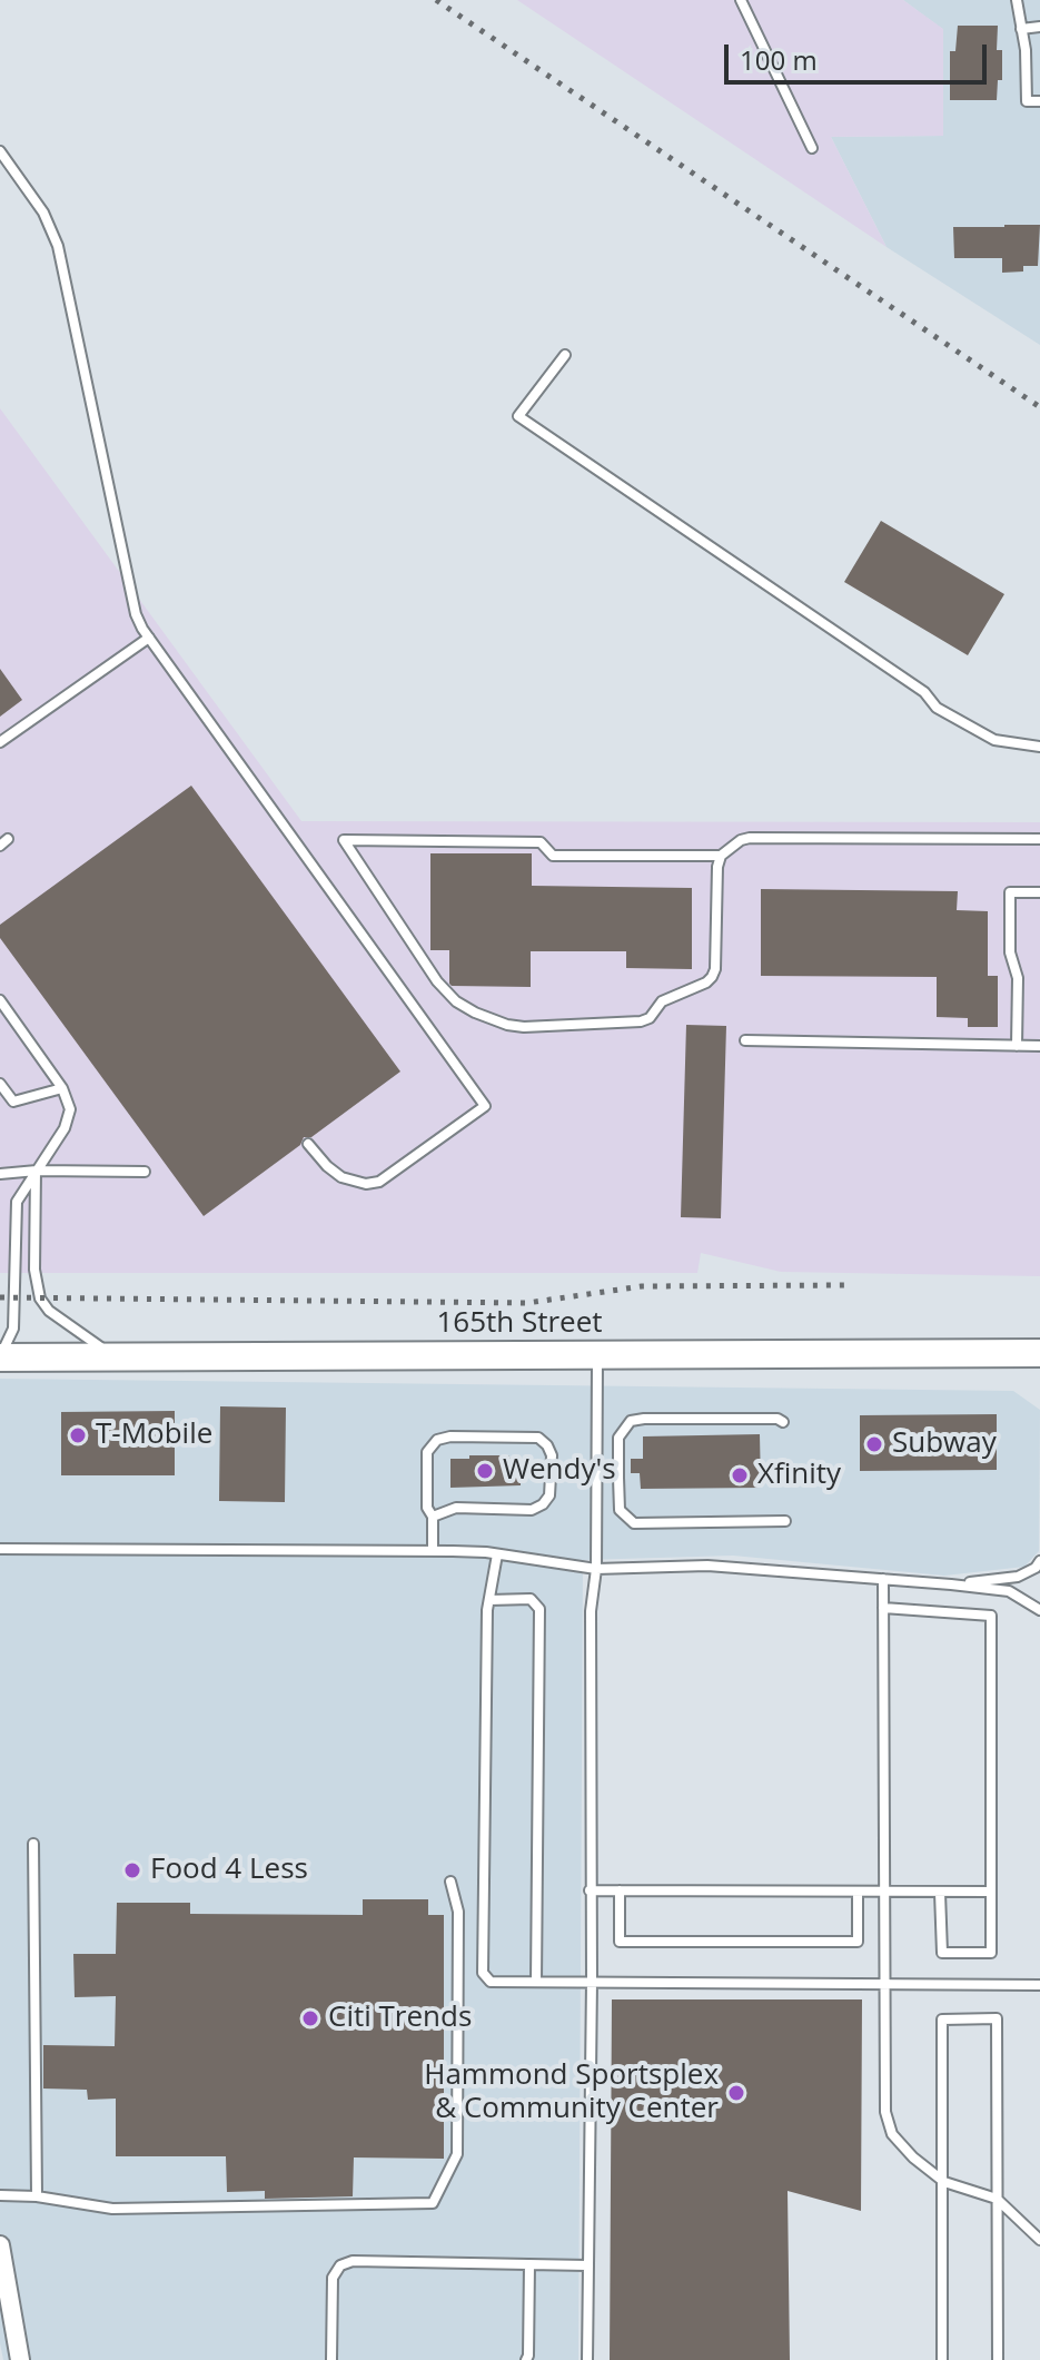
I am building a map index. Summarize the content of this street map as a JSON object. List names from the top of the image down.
{
  "streets": {
    "main road": ["165th Street"]
  },
  "places": [
    "T-Mobile",
    "Subway",
    "Wendy's",
    "Xfinity",
    "Food 4 Less",
    "Citi Trends",
    "Hammond Sportsplex & Community Center"
  ],
  "scale_bar": "100 m"
}
